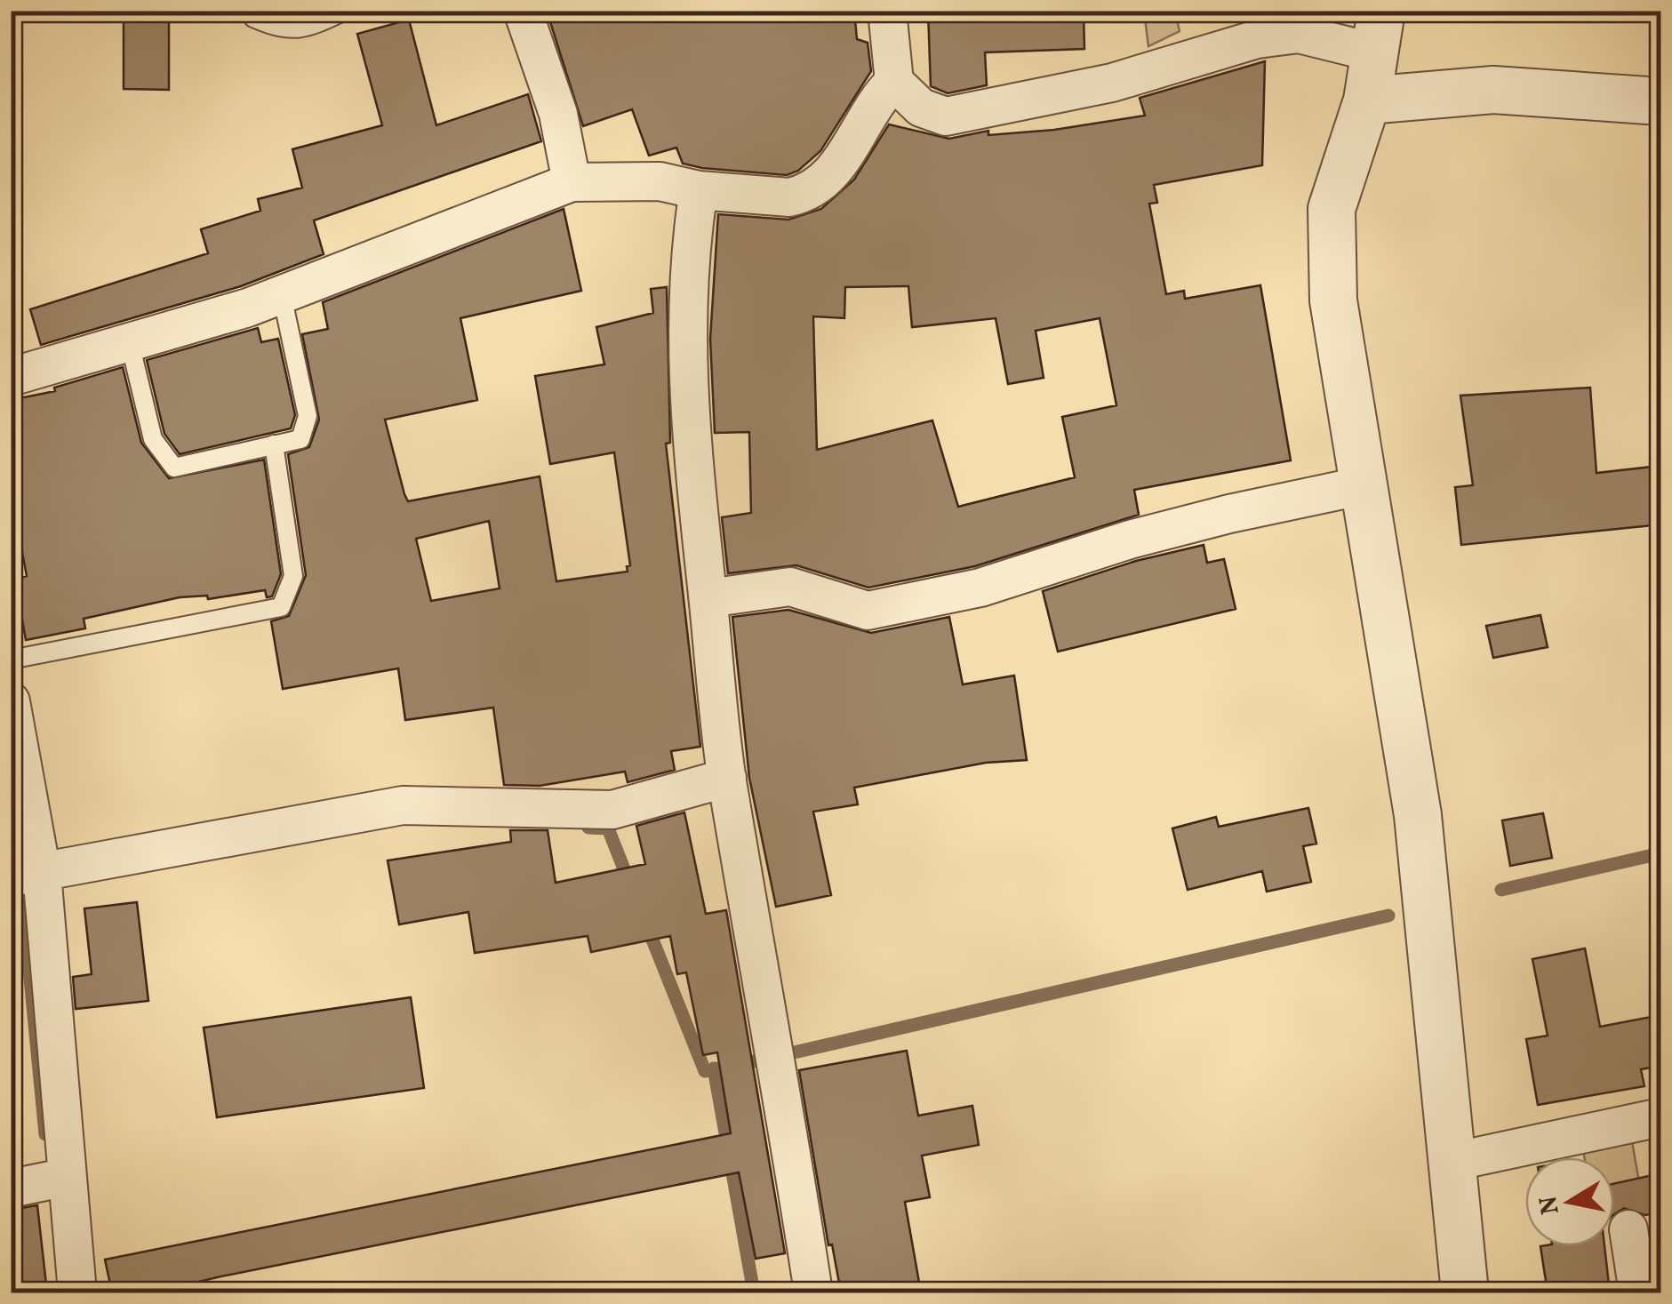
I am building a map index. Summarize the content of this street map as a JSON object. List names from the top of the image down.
{
  "north": "left"
}
